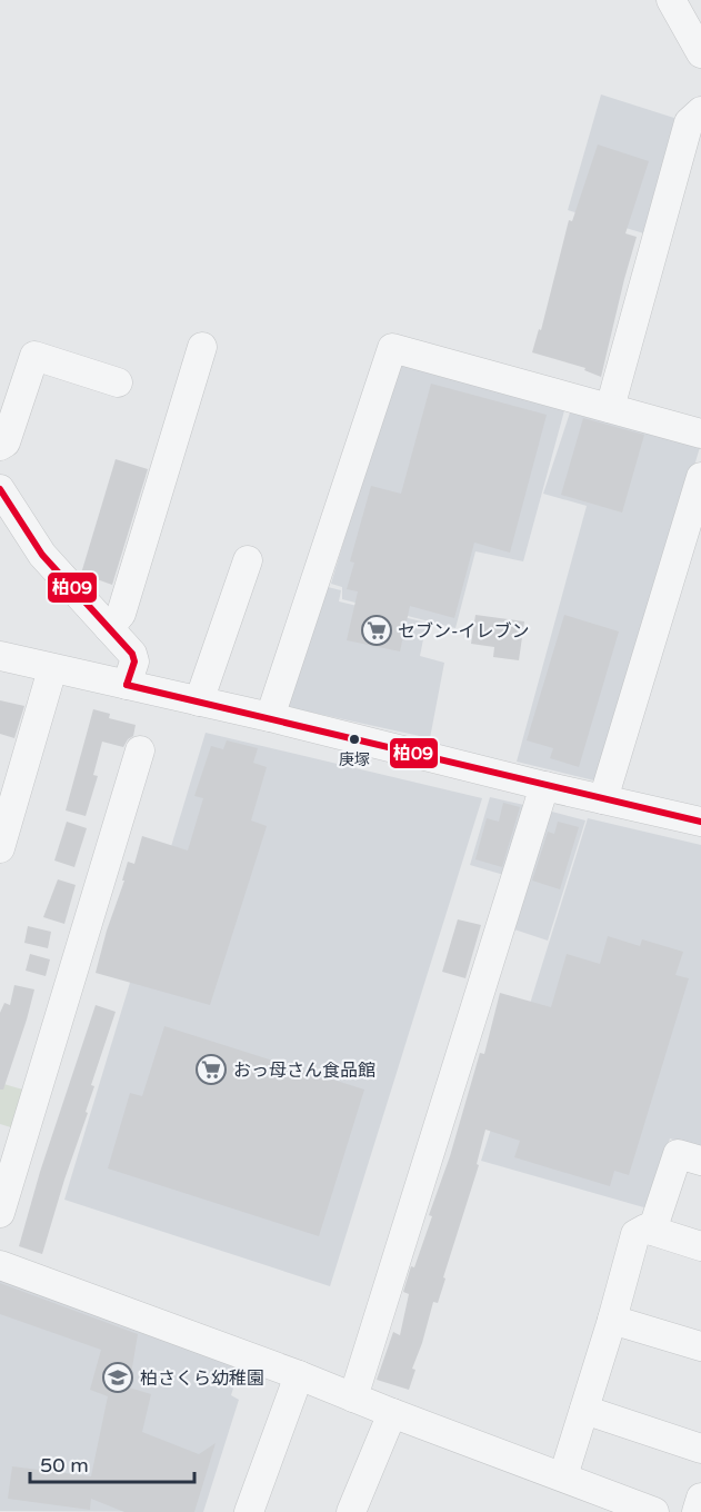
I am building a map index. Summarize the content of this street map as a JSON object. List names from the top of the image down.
{
  "places": {
    "supermarket": ["セブン-イレブン", "おっ母さん食品館"],
    "other": ["庚塚"],
    "school or university": ["柏さくら幼稚園"]
  },
  "lines": ["transit line 柏09"],
  "scale_bar": "50 m"
}
